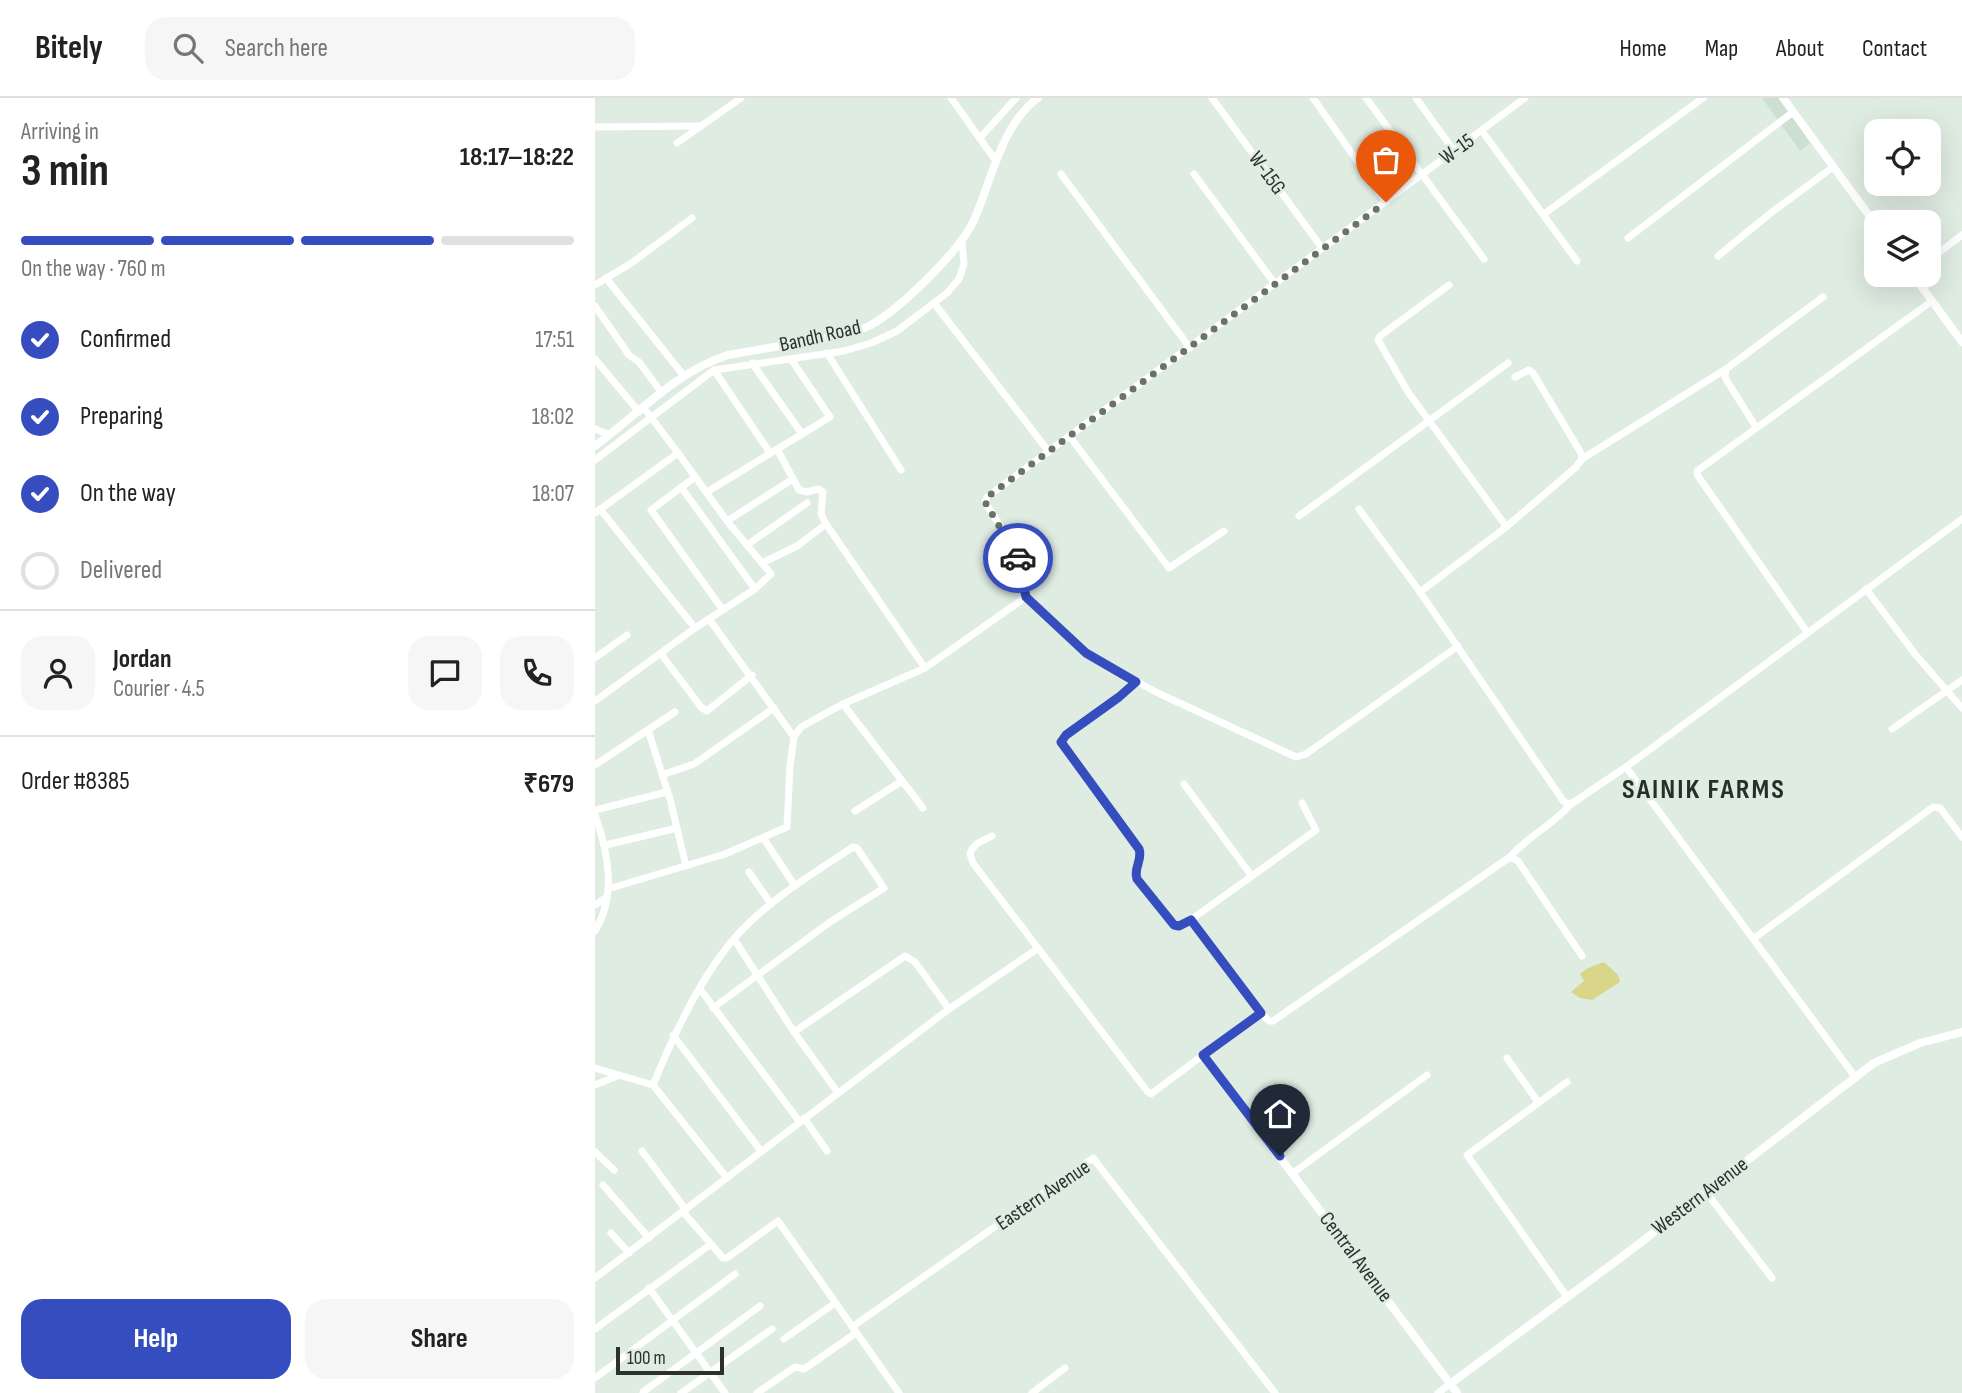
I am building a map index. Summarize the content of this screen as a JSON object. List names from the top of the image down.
{
  "streets": {
    "street": [
      "W-15",
      "W-15G",
      "Bandh Road",
      "Eastern Avenue",
      "Western Avenue",
      "Central Avenue"
    ]
  },
  "crossings": [
    ["W-15", "W-15G"],
    ["Western Avenue", "Central Avenue"]
  ],
  "districts": ["SAINIK FARMS"],
  "scale_bar": "100 m",
  "page": {
    "header": "Bitely",
    "search": "Search here",
    "nav": [
      "Home",
      "Map",
      "About",
      "Contact"
    ],
    "heading": ["3 min", "Arriving in", "18:17–18:22"],
    "panel": [
      "Jordan",
      "Courier · 4.5",
      "Order #8385",
      "₹679"
    ],
    "bar": "On the way · 760 m",
    "list": [
      ["Confirmed", "17:51"],
      ["Preparing", "18:02"],
      ["On the way", "18:07"],
      "Delivered"
    ],
    "buttons": ["Help", "Share"],
    "scale": "100 m"
  }
}
